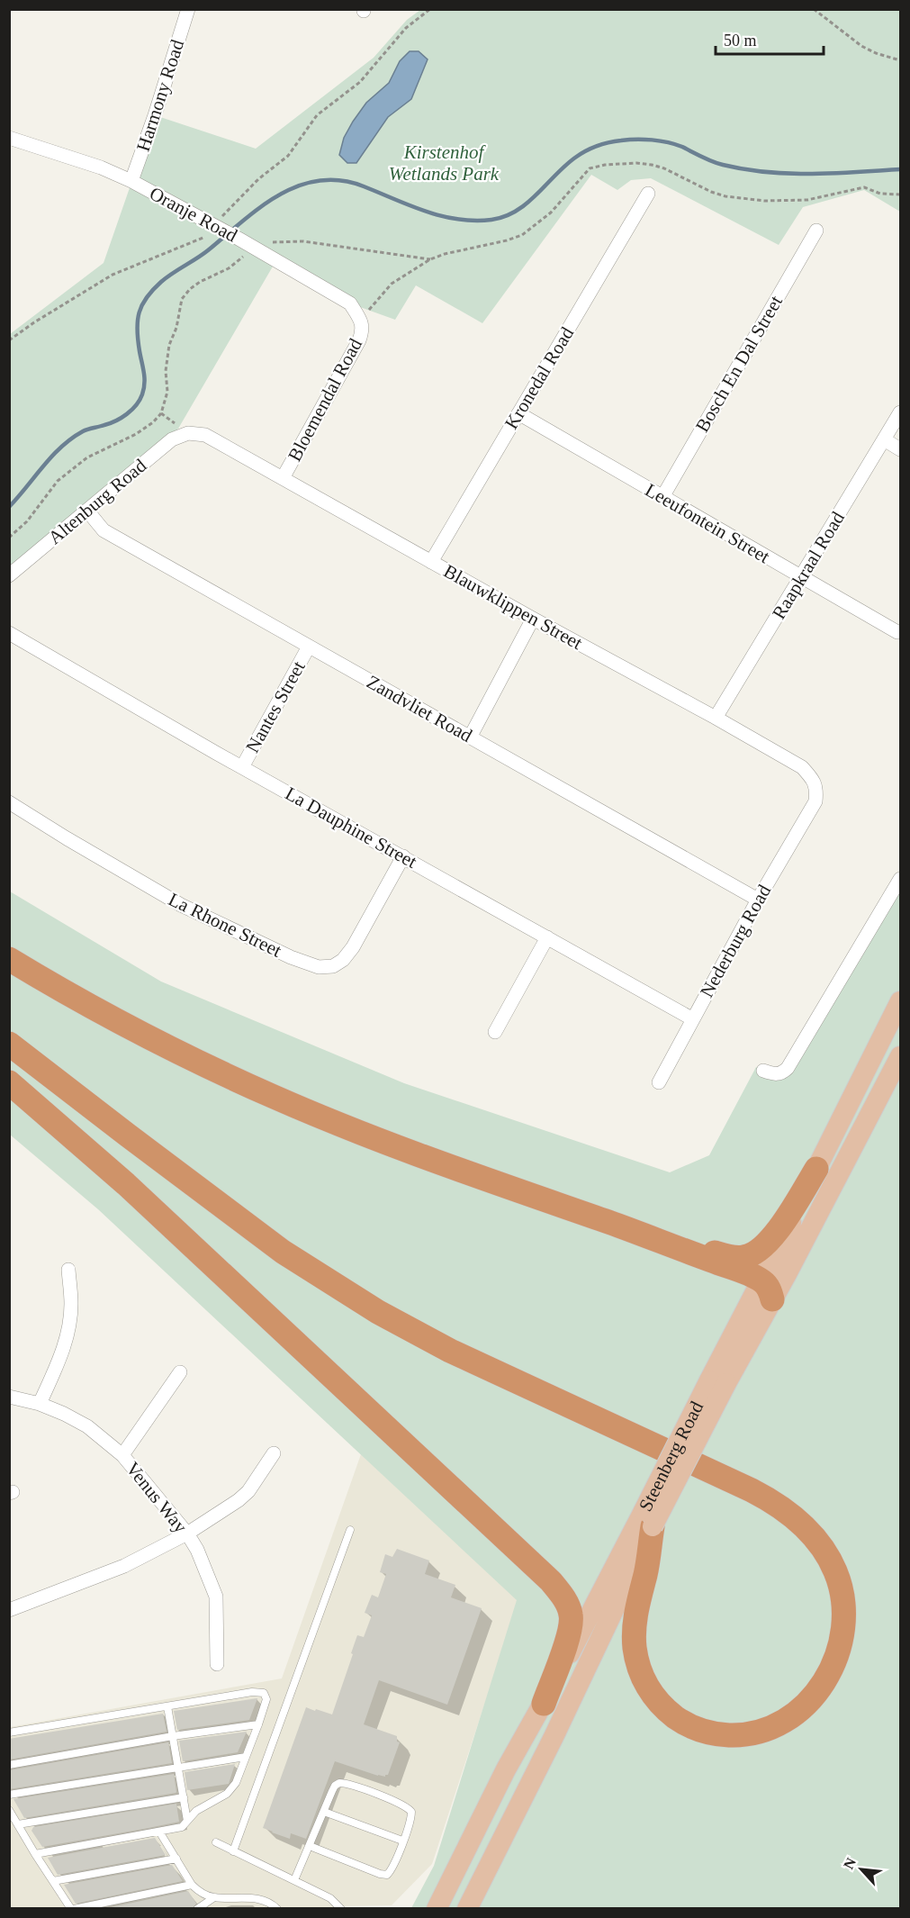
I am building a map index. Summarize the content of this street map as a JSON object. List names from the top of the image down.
{
  "streets": {
    "main road": ["Steenberg Road"],
    "street": [
      "Harmony Road",
      "Oranje Road",
      "Bosch En Dal Street",
      "Kronedal Road",
      "Bloemendal Road",
      "Altenburg Road",
      "Leeufontein Street",
      "Raapkraal Road",
      "Blauwklippen Street",
      "Nantes Street",
      "Zandvliet Road",
      "La Dauphine Street",
      "La Rhone Street",
      "Nederburg Road",
      "Venus Way"
    ]
  },
  "crossings": [
    ["Harmony Road", "Oranje Road"],
    ["Oranje Road", "Bloemendal Road"],
    ["Bosch En Dal Street", "Leeufontein Street"],
    ["Kronedal Road", "Leeufontein Street"],
    ["Kronedal Road", "Blauwklippen Street"],
    ["Bloemendal Road", "Blauwklippen Street"],
    ["Altenburg Road", "Blauwklippen Street"],
    ["Altenburg Road", "Zandvliet Road"],
    ["Leeufontein Street", "Raapkraal Road"],
    ["Raapkraal Road", "Blauwklippen Street"],
    ["Blauwklippen Street", "Nederburg Road"],
    ["Nantes Street", "Zandvliet Road"],
    ["Nantes Street", "La Dauphine Street"],
    ["Zandvliet Road", "Nederburg Road"],
    ["La Dauphine Street", "La Rhone Street"],
    ["La Dauphine Street", "Nederburg Road"]
  ],
  "parks": ["Kirstenhof Wetlands Park"],
  "scale_bar": "50 m",
  "north": "top left"
}
